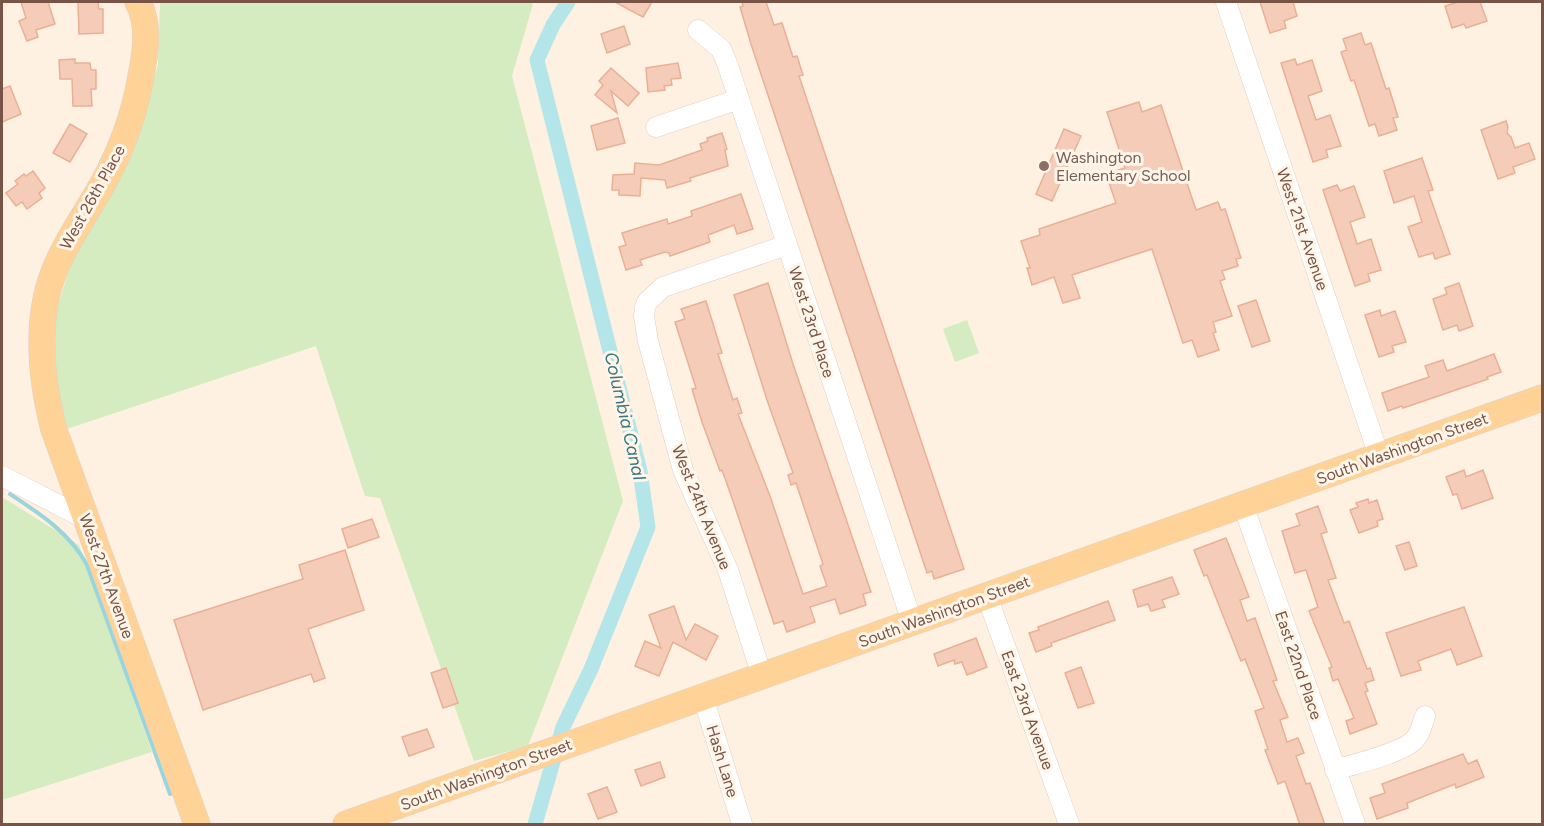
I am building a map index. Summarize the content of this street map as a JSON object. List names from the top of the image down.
{
  "streets": {
    "main road": ["West 26th Place", "South Washington Street", "West 27th Avenue"],
    "street": [
      "West 21st Avenue",
      "West 23rd Place",
      "West 24th Avenue",
      "East 22nd Place",
      "East 23rd Avenue",
      "Hash Lane"
    ]
  },
  "crossings": [
    ["West 26th Place", "West 27th Avenue"],
    ["West 21st Avenue", "South Washington Street"],
    ["West 23rd Place", "South Washington Street"],
    ["West 23rd Place", "West 24th Avenue"],
    ["South Washington Street", "West 24th Avenue"],
    ["South Washington Street", "East 22nd Place"],
    ["South Washington Street", "East 23rd Avenue"],
    ["South Washington Street", "Hash Lane"]
  ],
  "water": ["Columbia Canal"],
  "places": ["Washington Elementary School"]
}
